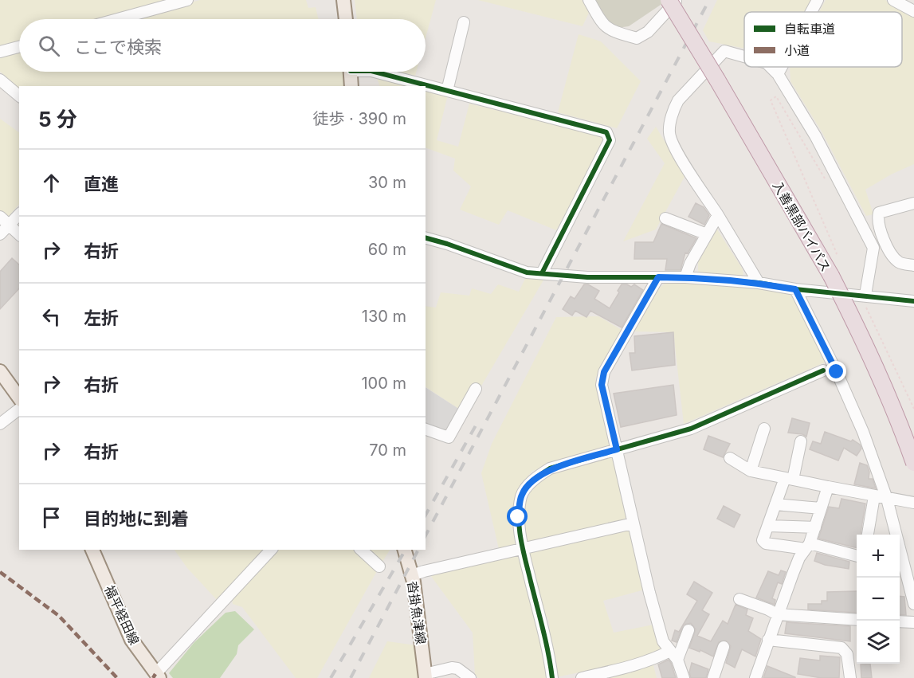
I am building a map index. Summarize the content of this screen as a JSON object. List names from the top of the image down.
{
  "streets": {
    "highway": ["入善黒部バイパス"],
    "main road": ["沓掛魚津線", "福平経田線"]
  },
  "legend": ["自転車道", "小道"],
  "page": {
    "search": "ここで検索",
    "heading": ["5 分", "徒歩 · 390 m"],
    "list": [
      ["直進", "30 m"],
      ["右折", "60 m"],
      ["左折", "130 m"],
      ["右折", "100 m"],
      ["右折", "70 m"],
      "目的地に到着"
    ],
    "map_buttons": ["+", "−"]
  }
}
